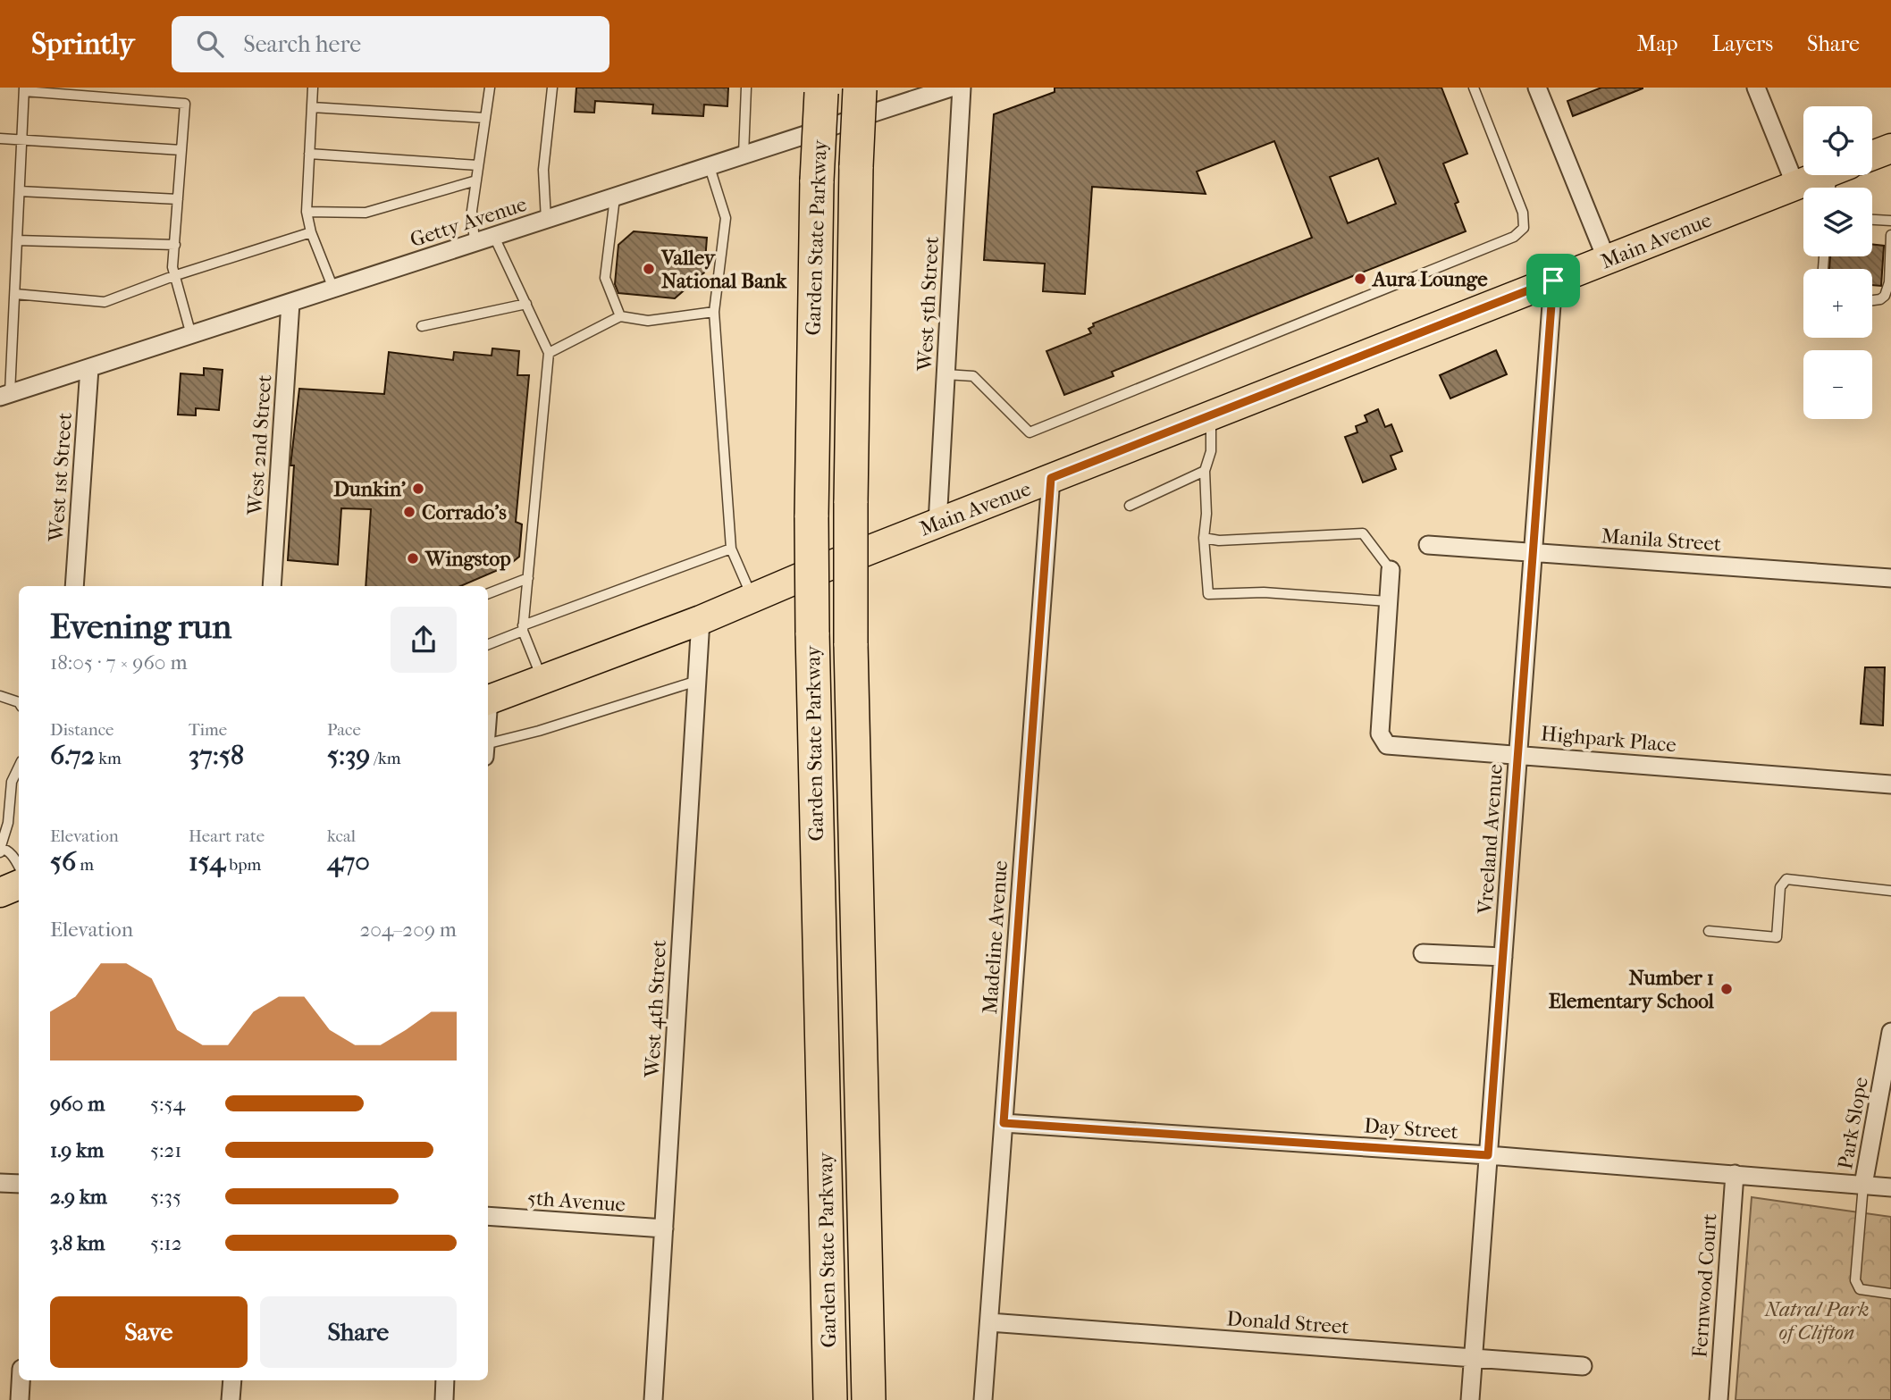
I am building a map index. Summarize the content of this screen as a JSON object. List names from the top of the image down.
{
  "streets": {
    "highway": ["Garden State Parkway"],
    "main road": ["Main Avenue"],
    "street": [
      "Getty Avenue",
      "West 5th Street",
      "West 2nd Street",
      "West 1st Street",
      "Manila Street",
      "Highpark Place",
      "Vreeland Avenue",
      "Madeline Avenue",
      "West 4th Street",
      "Park Slope",
      "Day Street",
      "5th Avenue",
      "Fernwood Court",
      "Donald Street"
    ]
  },
  "crossings": [
    ["Getty Avenue", "West 2nd Street"],
    ["Getty Avenue", "West 1st Street"],
    ["Main Avenue", "West 5th Street"],
    ["Main Avenue", "Vreeland Avenue"],
    ["Main Avenue", "Madeline Avenue"],
    ["Main Avenue", "West 4th Street"],
    ["Manila Street", "Vreeland Avenue"],
    ["Highpark Place", "Vreeland Avenue"],
    ["Vreeland Avenue", "Day Street"],
    ["Vreeland Avenue", "Donald Street"],
    ["Madeline Avenue", "Day Street"],
    ["Madeline Avenue", "Donald Street"],
    ["West 4th Street", "5th Avenue"],
    ["Park Slope", "Day Street"],
    ["Day Street", "Fernwood Court"]
  ],
  "parks": ["Natral Park of Clifton"],
  "places": [
    "Valley National Bank",
    "Aura Lounge",
    "Dunkin'",
    "Corrado's",
    "Wingstop",
    "Number 1 Elementary School"
  ],
  "page": {
    "header": "Sprintly",
    "search": "Search here",
    "nav": ["Map", "Layers", "Share"],
    "map_buttons": ["+", "−"],
    "heading": ["Evening run", "18:05 · 7 × 960 m"],
    "stats": [
      ["Distance", "6.72 km"],
      ["Time", "37:58"],
      ["Pace", "5:39 /km"],
      ["Elevation", "56 m"],
      ["Heart rate", "154 bpm"],
      ["kcal", "470"]
    ],
    "chart": ["Elevation", "204–209 m"],
    "list": [
      {
        "name": "960 m",
        "note": "5:54"
      },
      {
        "name": "1.9 km",
        "note": "5:21"
      },
      {
        "name": "2.9 km",
        "note": "5:35"
      },
      {
        "name": "3.8 km",
        "note": "5:12"
      }
    ],
    "buttons": ["Save", "Share"]
  }
}
